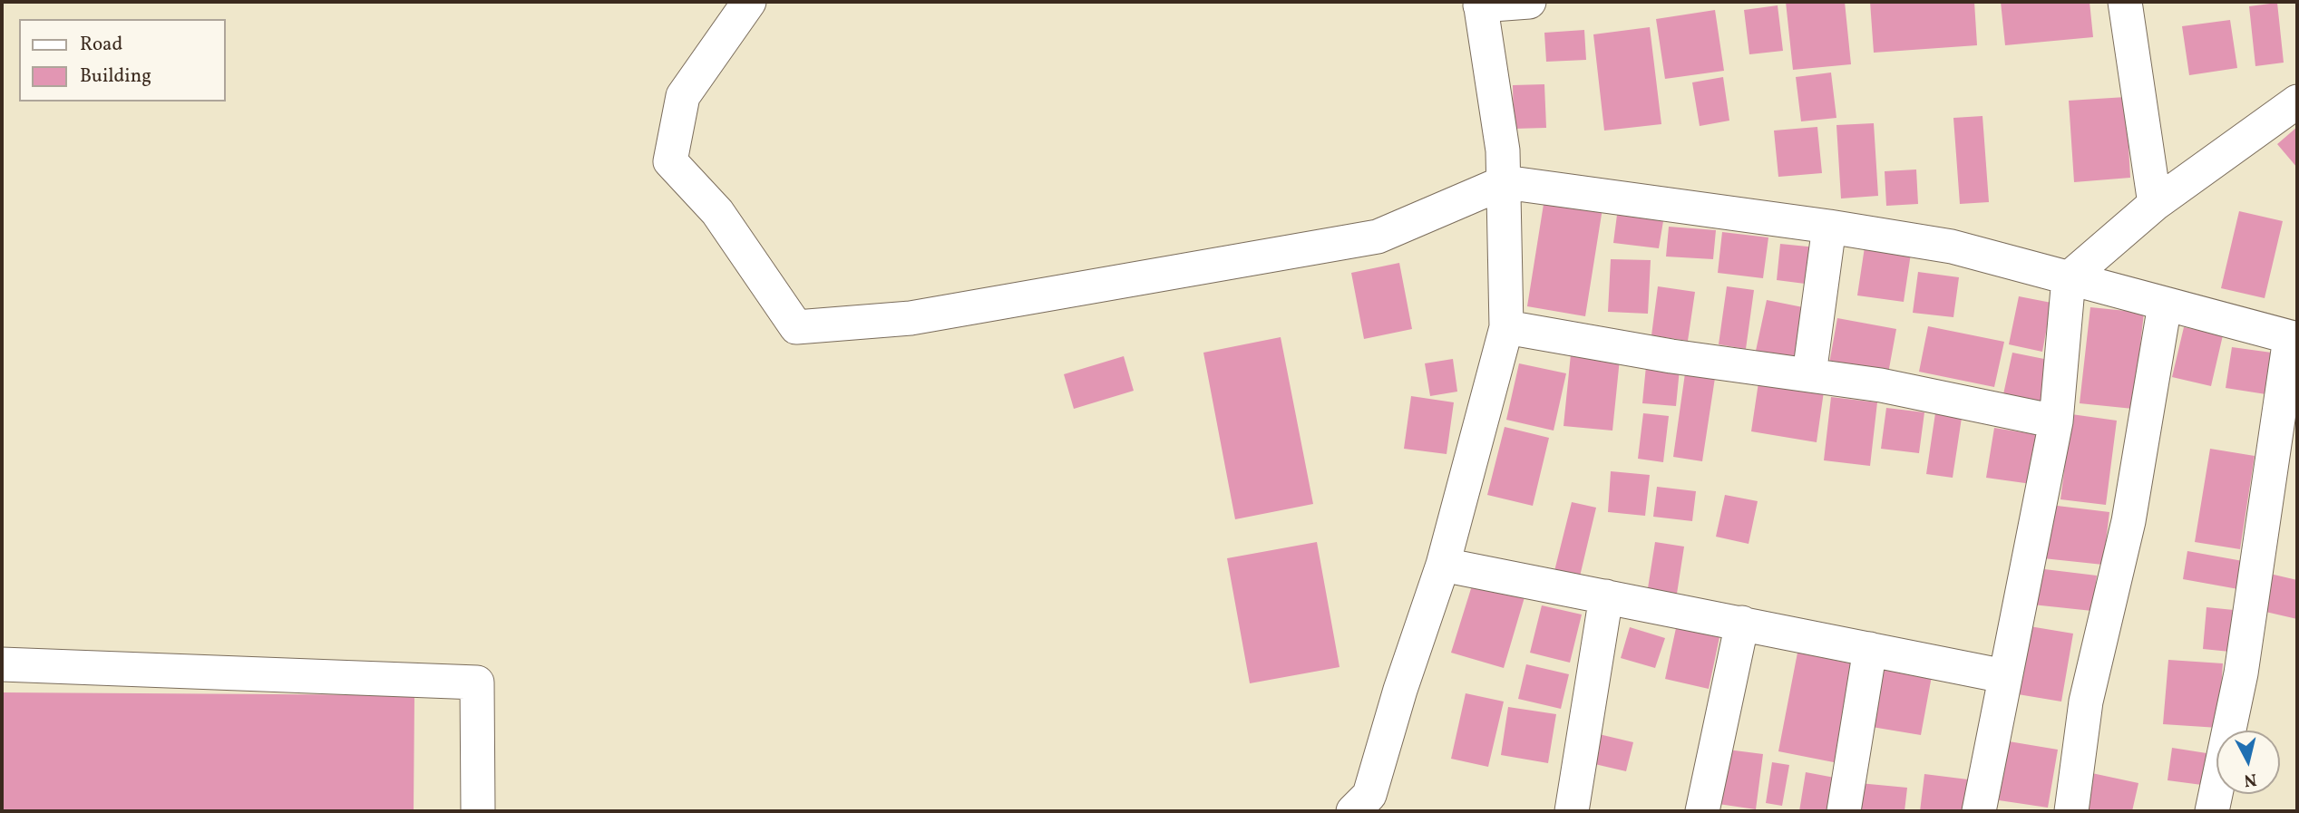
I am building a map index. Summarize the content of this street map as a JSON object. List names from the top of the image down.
{
  "legend": ["Road", "Building"],
  "north": "bottom"
}
